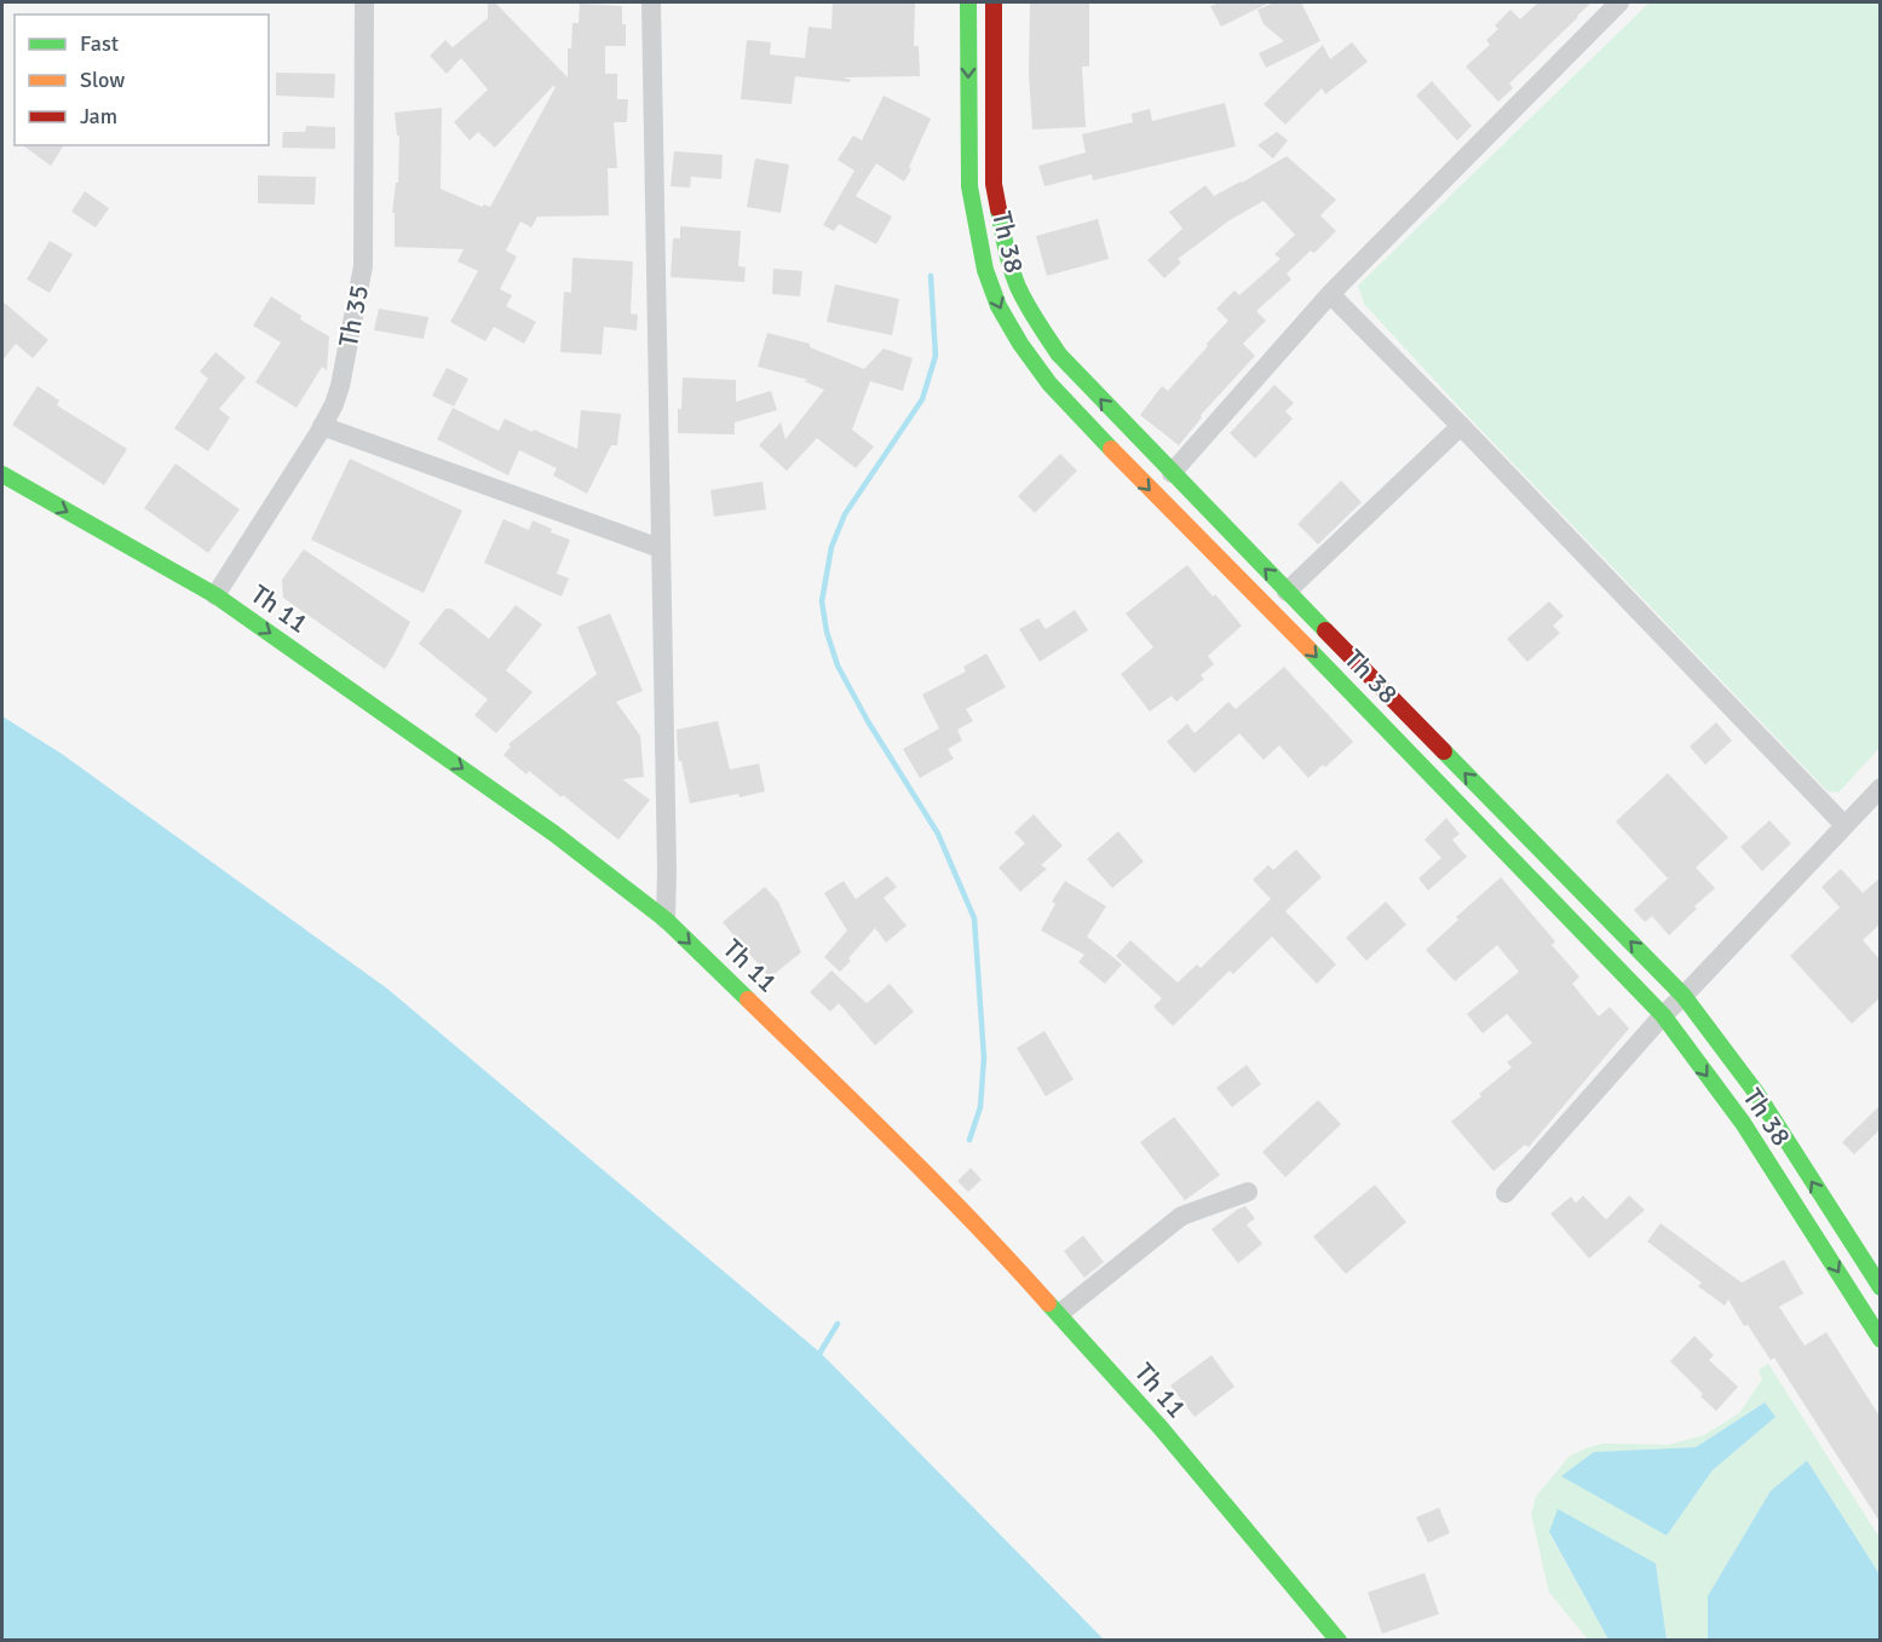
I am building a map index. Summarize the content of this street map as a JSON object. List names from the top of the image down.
{
  "streets": {
    "street": ["Th 38", "Th 35", "Th 11"]
  },
  "crossings": [
    ["Th 35", "Th 11"]
  ],
  "one_way": ["Th 11"],
  "legend": ["Fast", "Slow", "Jam"]
}
